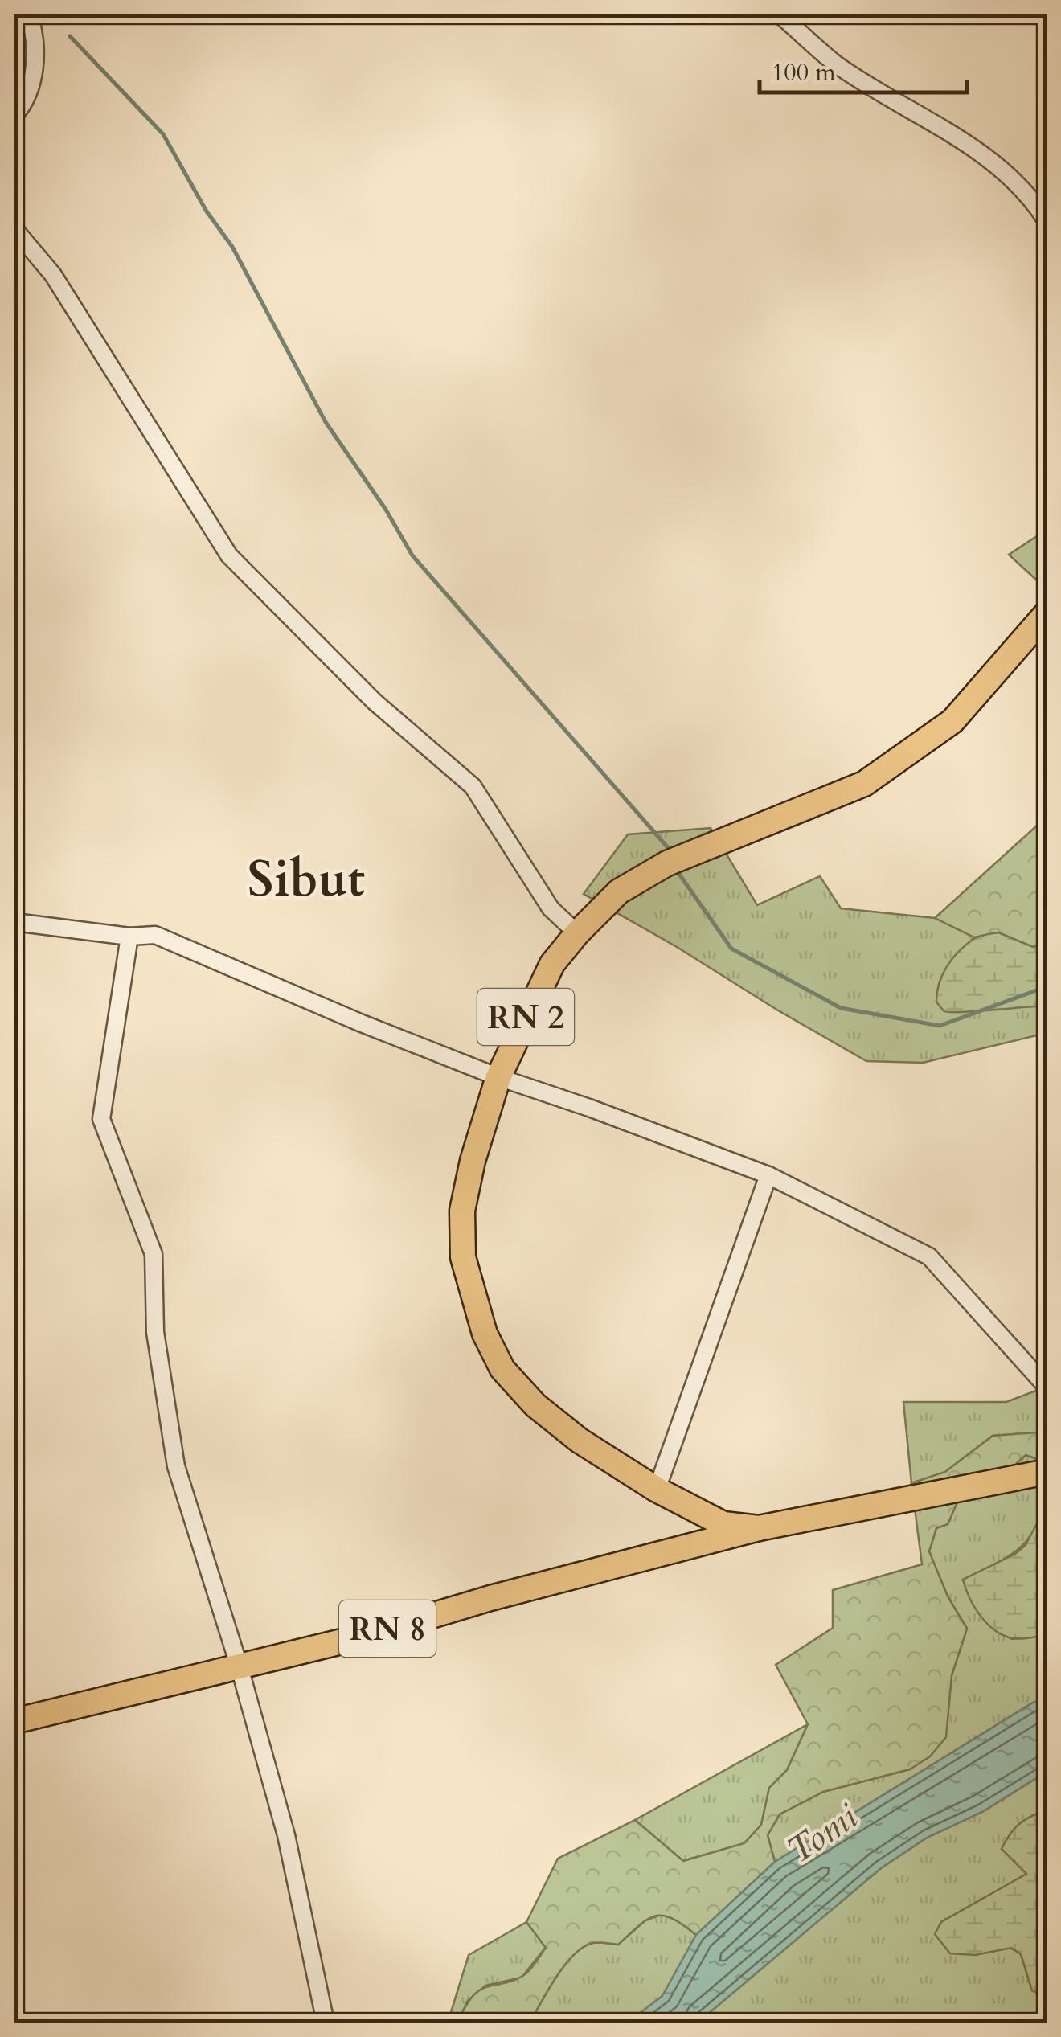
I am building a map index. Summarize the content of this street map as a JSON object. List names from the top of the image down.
{
  "streets": {
    "main road": ["RN 2", "RN 8"]
  },
  "crossings": [
    ["RN 2", "RN 8"]
  ],
  "districts": ["Sibut"],
  "water": ["Tomi"],
  "scale_bar": "100 m"
}
